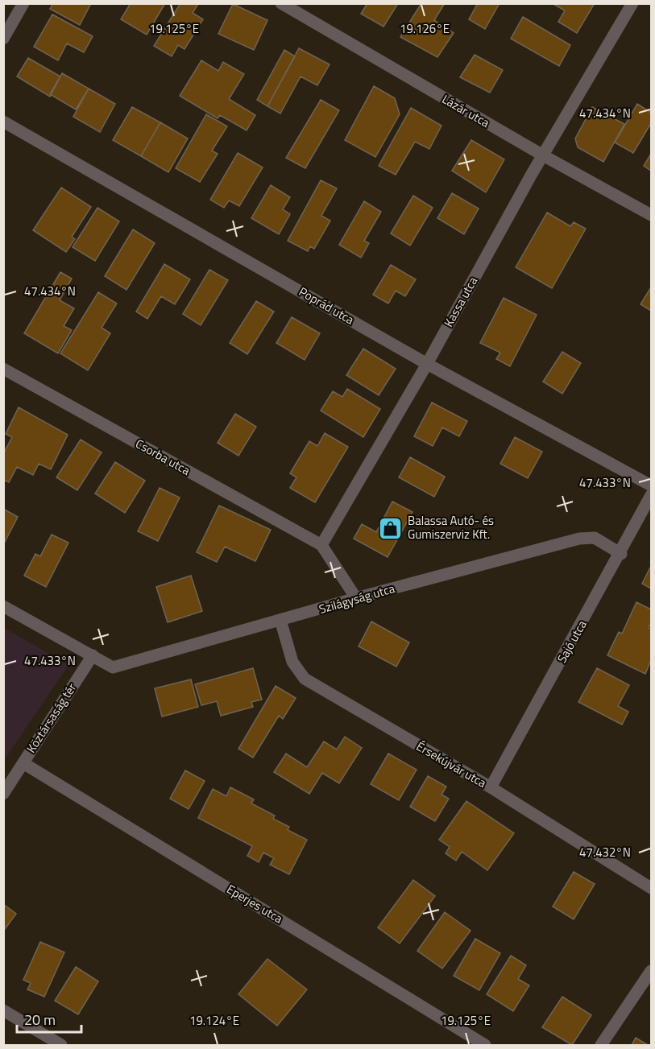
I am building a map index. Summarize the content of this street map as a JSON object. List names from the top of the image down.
{
  "streets": {
    "street": [
      "Lázár utca",
      "Kassa utca",
      "Poprád utca",
      "Csorba utca",
      "Szilágyság utca",
      "Sajó utca",
      "Köztársaság tér",
      "Érsekújvár utca",
      "Eperjes utca"
    ]
  },
  "crossings": [
    ["Lázár utca", "Kassa utca"],
    ["Kassa utca", "Poprád utca"],
    ["Kassa utca", "Csorba utca"],
    ["Szilágyság utca", "Sajó utca"],
    ["Szilágyság utca", "Köztársaság tér"],
    ["Szilágyság utca", "Érsekújvár utca"],
    ["Sajó utca", "Érsekújvár utca"],
    ["Köztársaság tér", "Eperjes utca"]
  ],
  "places": {
    "shop": ["Balassa Autó- és Gumiszerviz Kft."]
  },
  "scale_bar": "20 m",
  "coordinates": [
    "19.125°E",
    "19.126°E",
    "47.434°N",
    "47.433°N",
    "47.432°N",
    "19.124°E"
  ]
}
